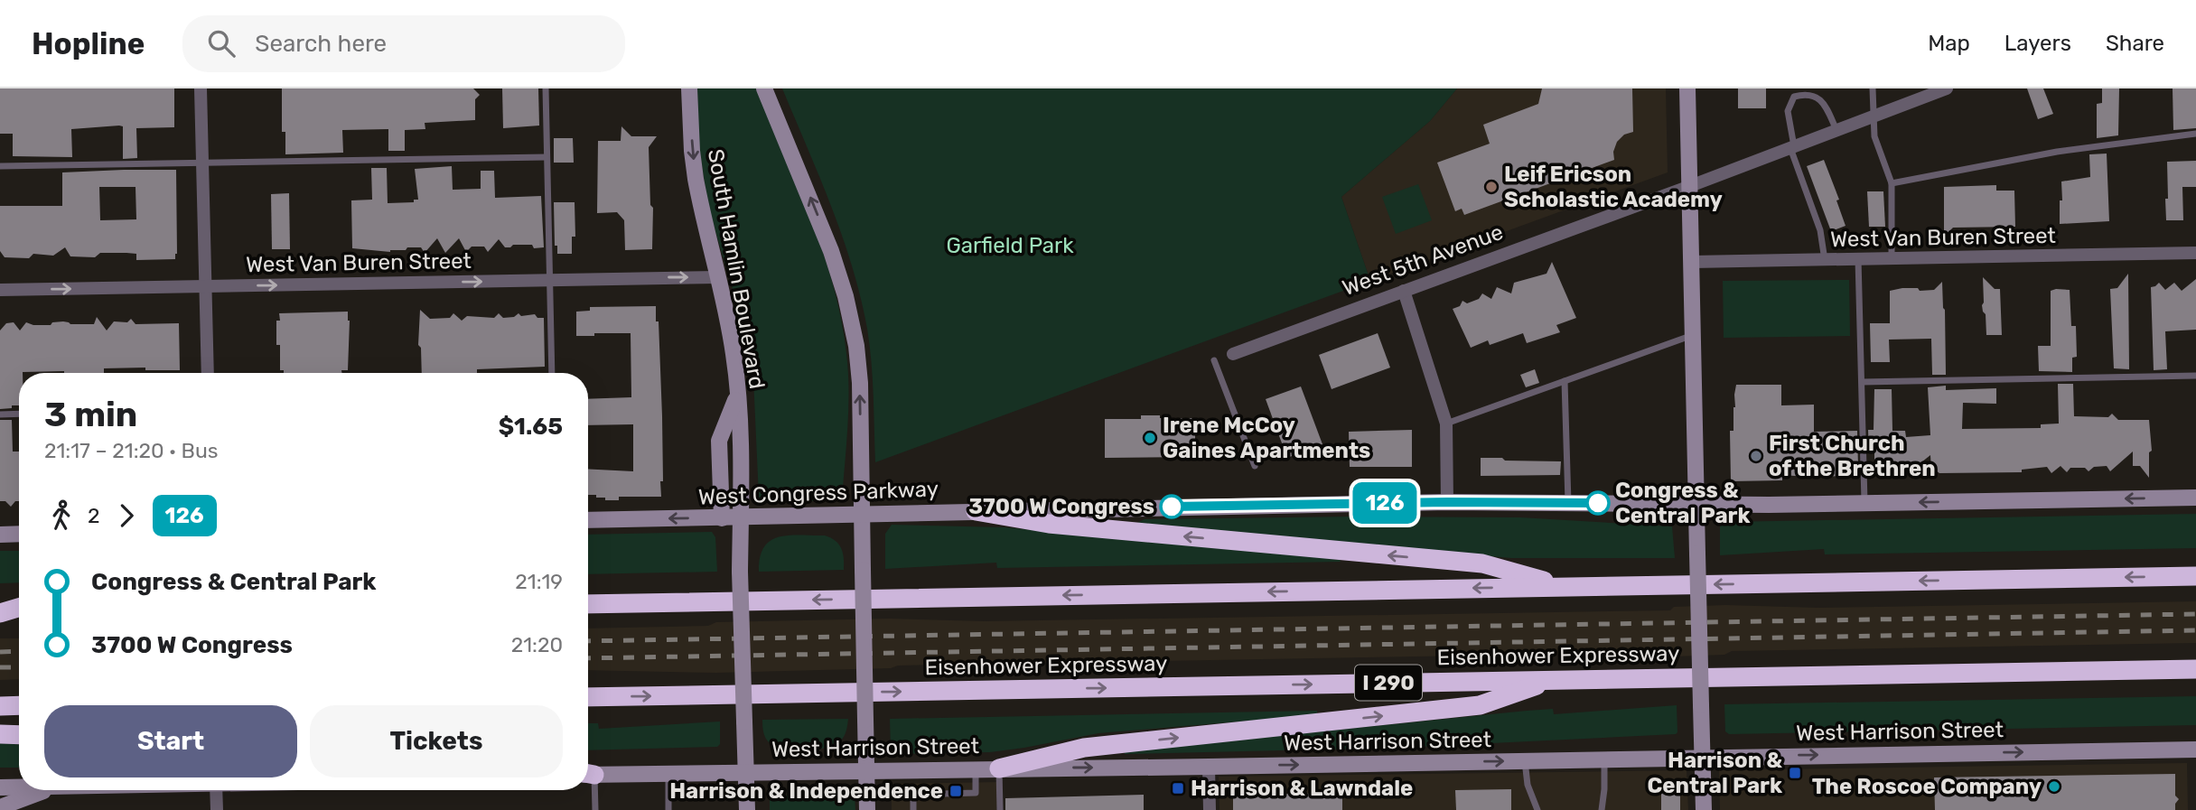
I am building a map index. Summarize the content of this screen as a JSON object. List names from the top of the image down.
{
  "streets": {
    "highway": ["Eisenhower Expressway", "I 290"],
    "street": [
      "West Van Buren Street",
      "West 5th Avenue",
      "South Hamlin Boulevard",
      "West Congress Parkway",
      "West Harrison Street"
    ]
  },
  "crossings": [
    ["West Van Buren Street", "South Hamlin Boulevard"],
    ["South Hamlin Boulevard", "West Congress Parkway"],
    ["South Hamlin Boulevard", "West Harrison Street"]
  ],
  "one_way": ["West Van Buren Street", "West Harrison Street"],
  "parks": ["Garfield Park"],
  "places": {
    "other": [
      "Leif Ericson Scholastic Academy",
      "Irene McCoy Gaines Apartments",
      "First Church of the Brethren",
      "Congress & Central Park",
      "3700 W Congress",
      "The Roscoe Company"
    ],
    "transit": ["Harrison & Central Park", "Harrison & Lawndale", "Harrison & Independence"]
  },
  "lines": ["bus line 126"],
  "page": {
    "header": "Hopline",
    "search": "Search here",
    "nav": ["Map", "Layers", "Share"],
    "on_map": "126",
    "heading": ["3 min", "21:17 – 21:20 · Bus", "$1.65"],
    "legs": ["2", "126"],
    "list": [
      {
        "name": "Congress & Central Park",
        "value": "21:19"
      },
      {
        "name": "3700 W Congress",
        "value": "21:20"
      }
    ],
    "buttons": ["Start", "Tickets"]
  }
}
